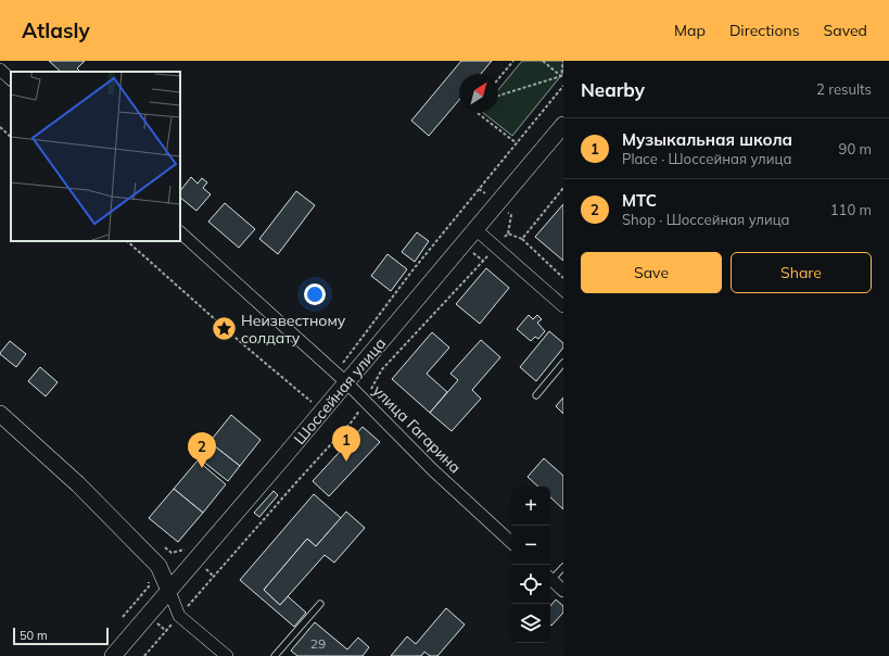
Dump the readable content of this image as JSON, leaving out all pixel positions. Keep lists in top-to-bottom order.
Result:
{
  "streets": {
    "main road": ["Шоссейная улица"],
    "street": ["улица Гагарина"]
  },
  "crossings": [
    ["Шоссейная улица", "улица Гагарина"]
  ],
  "places": {
    "place": ["Неизвестному солдату"]
  },
  "house_numbers": ["29"],
  "scale_bar": "50 m",
  "north": "top right",
  "page": {
    "header": "Atlasly",
    "nav": ["Map", "Directions", "Saved"],
    "heading": ["Nearby", "2 results"],
    "list": [
      {
        "mark": "1",
        "name": "Музыкальная школа",
        "note": "Place · Шоссейная улица",
        "value": "90 m"
      },
      {
        "mark": "2",
        "name": "МТС",
        "note": "Shop · Шоссейная улица",
        "value": "110 m"
      }
    ],
    "buttons": ["Save", "Share"],
    "pins": ["1", "2"],
    "map_buttons": ["+", "−"],
    "scale": "50 m"
  }
}
